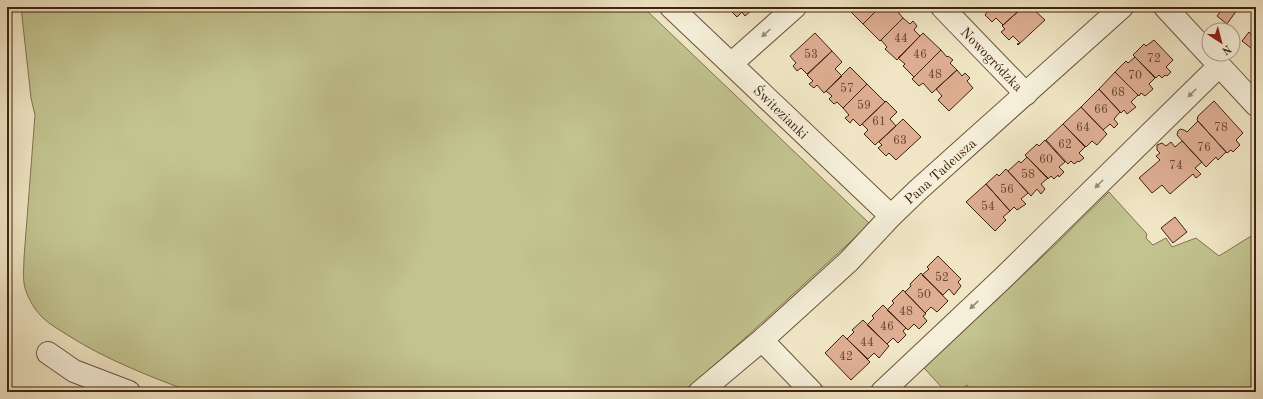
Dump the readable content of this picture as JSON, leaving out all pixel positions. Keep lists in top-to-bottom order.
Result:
{
  "streets": {
    "street": ["Nowogródzka", "Świtezianki", "Pana Tadeusza"]
  },
  "crossings": [
    ["Nowogródzka", "Pana Tadeusza"],
    ["Świtezianki", "Pana Tadeusza"]
  ],
  "house_numbers": [
    "44",
    "53",
    "46",
    "72",
    "48",
    "70",
    "57",
    "68",
    "59",
    "66",
    "61",
    "64",
    "78",
    "63",
    "62",
    "76",
    "60",
    "74",
    "58",
    "56",
    "54",
    "52",
    "50",
    "48",
    "46",
    "44",
    "42"
  ],
  "north": "bottom right"
}
